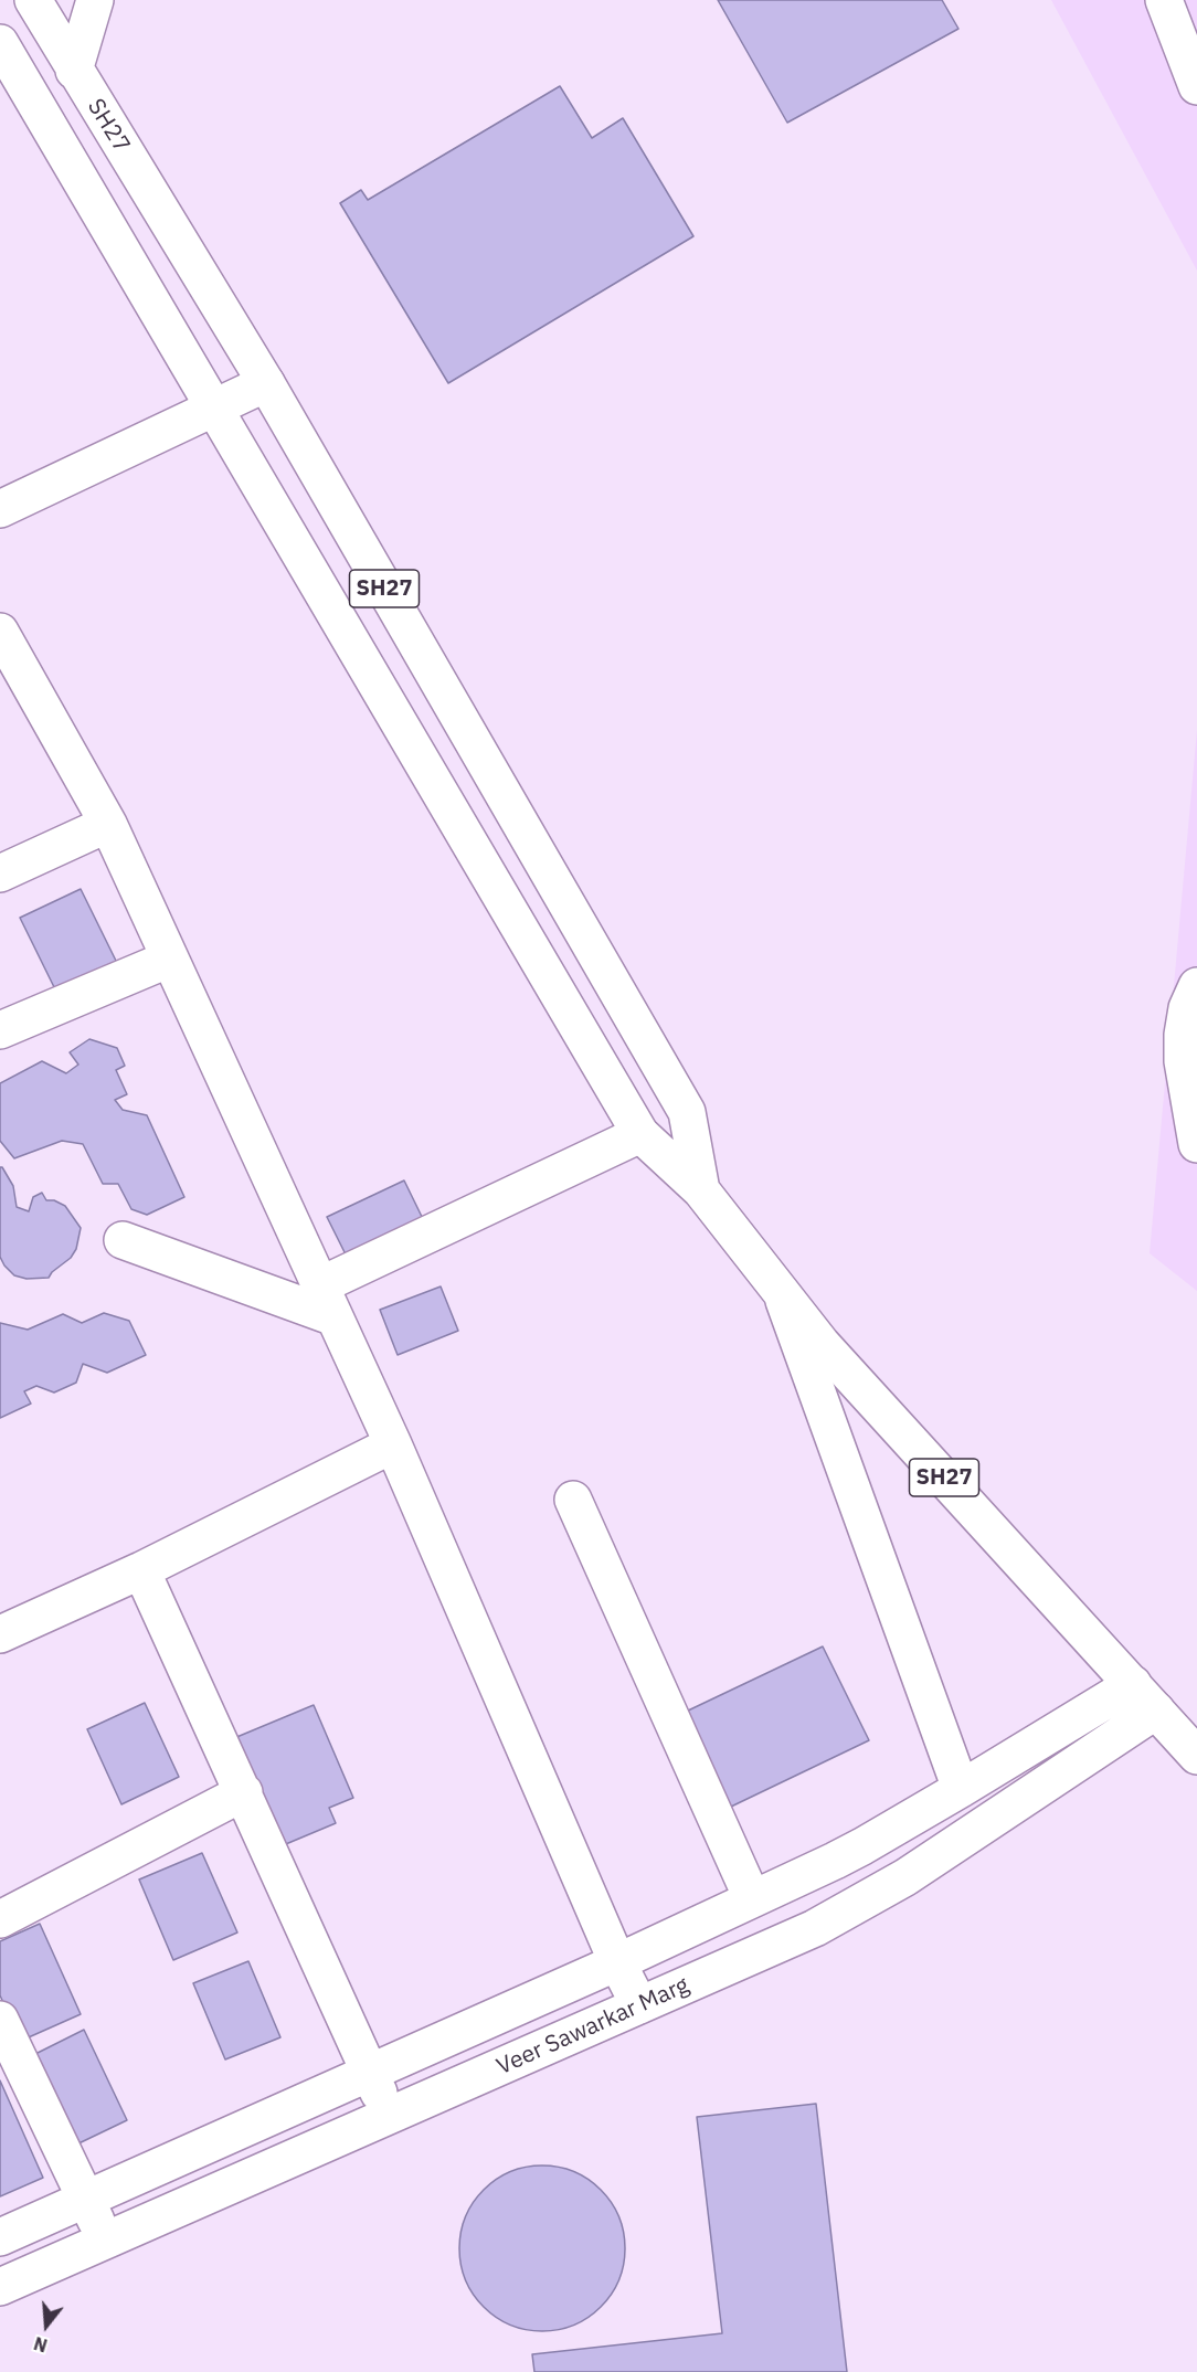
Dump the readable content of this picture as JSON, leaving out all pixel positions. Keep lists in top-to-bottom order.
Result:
{
  "streets": {
    "street": ["SH27", "Veer Sawarkar Marg"]
  },
  "crossings": [
    ["SH27", "Veer Sawarkar Marg"]
  ],
  "north": "bottom"
}
